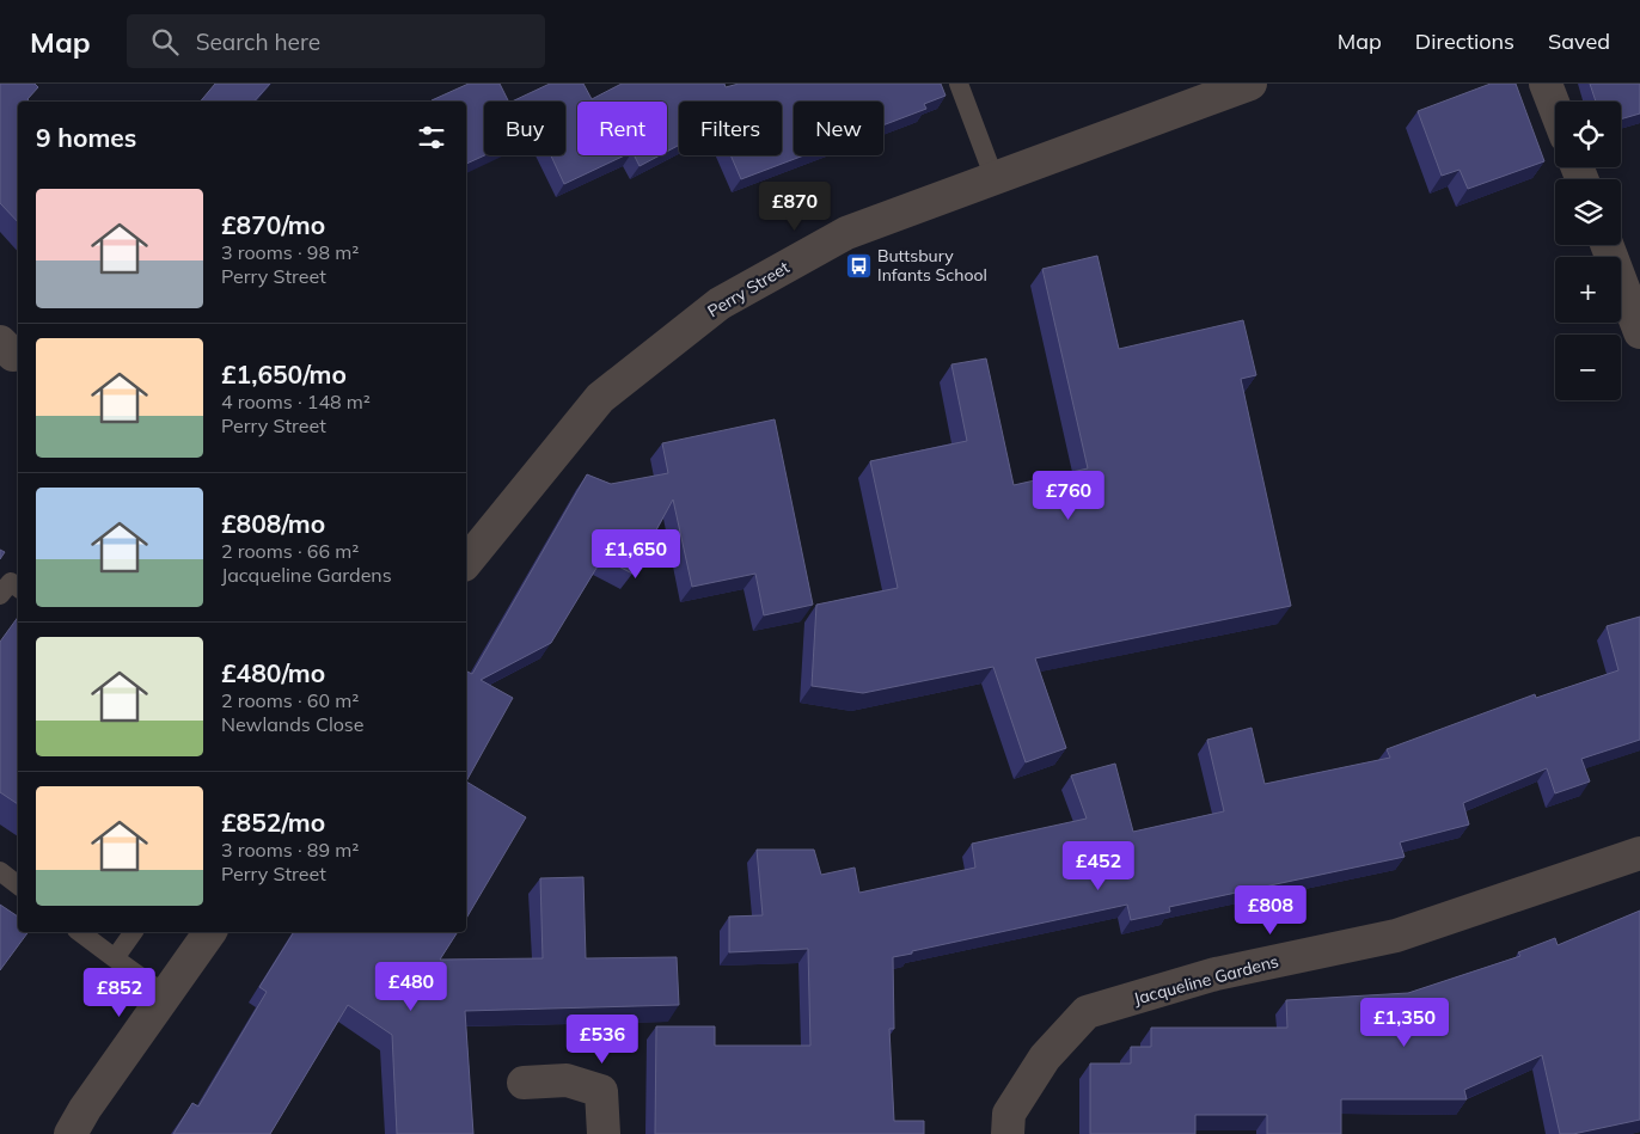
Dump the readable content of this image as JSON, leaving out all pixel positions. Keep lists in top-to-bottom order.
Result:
{
  "streets": {
    "street": ["Perry Street", "Jacqueline Gardens"]
  },
  "places": {
    "bus stop": ["Buttsbury Infants School"]
  },
  "page": {
    "header": "Map",
    "search": "Search here",
    "nav": ["Map", "Directions", "Saved"],
    "map_buttons": ["+", "−"],
    "chip": [
      "Buy",
      "Rent",
      "Filters",
      "New"
    ],
    "heading": "9 homes",
    "list": [
      {
        "name": "£870/mo",
        "note": "3 rooms · 98 m² · Perry Street"
      },
      {
        "name": "£1,650/mo",
        "note": "4 rooms · 148 m² · Perry Street"
      },
      {
        "name": "£808/mo",
        "note": "2 rooms · 66 m² · Jacqueline Gardens"
      },
      {
        "name": "£480/mo",
        "note": "2 rooms · 60 m² · Newlands Close"
      },
      {
        "name": "£852/mo",
        "note": "3 rooms · 89 m² · Perry Street"
      }
    ],
    "price": [
      "£870",
      "£760",
      "£1,650",
      "£452",
      "£808",
      "£480",
      "£852",
      "£1,350",
      "£536"
    ]
  }
}
